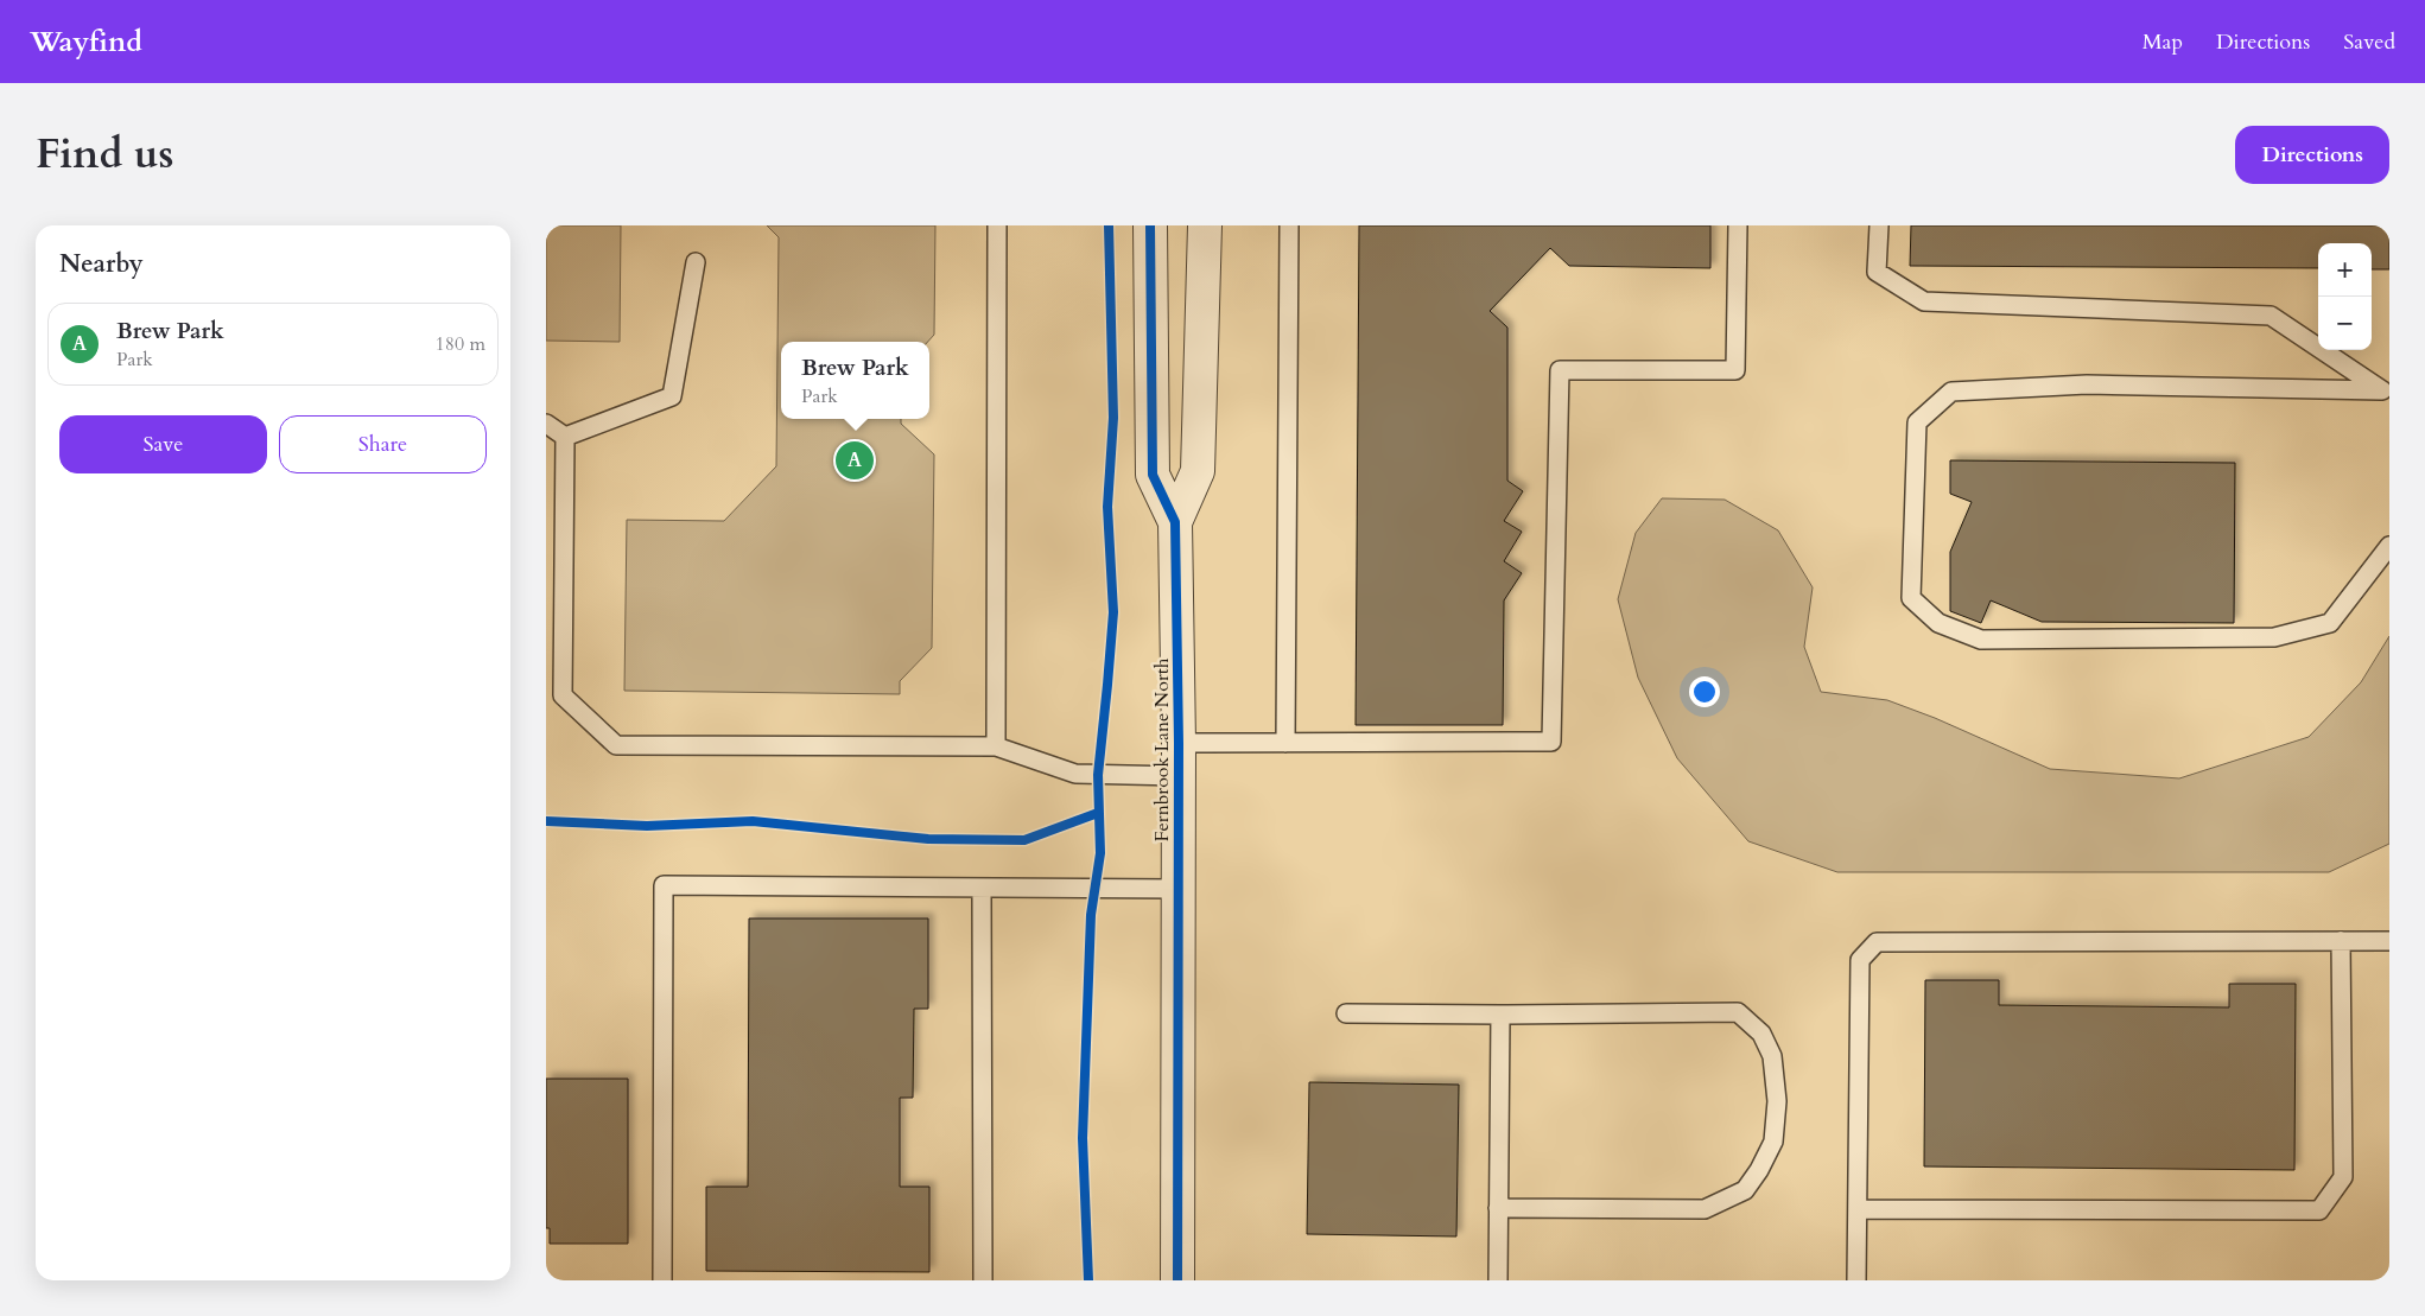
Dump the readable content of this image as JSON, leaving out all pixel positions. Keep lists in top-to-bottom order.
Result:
{
  "streets": {
    "street": ["Fernbrook Lane North"]
  },
  "page": {
    "header": "Wayfind",
    "nav": ["Map", "Directions", "Saved"],
    "title": "Find us",
    "buttons": [
      "Directions",
      ["Save", "Share"]
    ],
    "heading": "Nearby",
    "map_buttons": ["+", "−"],
    "list": [
      {
        "mark": "A",
        "name": "Brew Park",
        "note": "Park",
        "value": "180 m"
      }
    ],
    "popup": ["Brew Park", "Park"],
    "pins": "A"
  }
}
